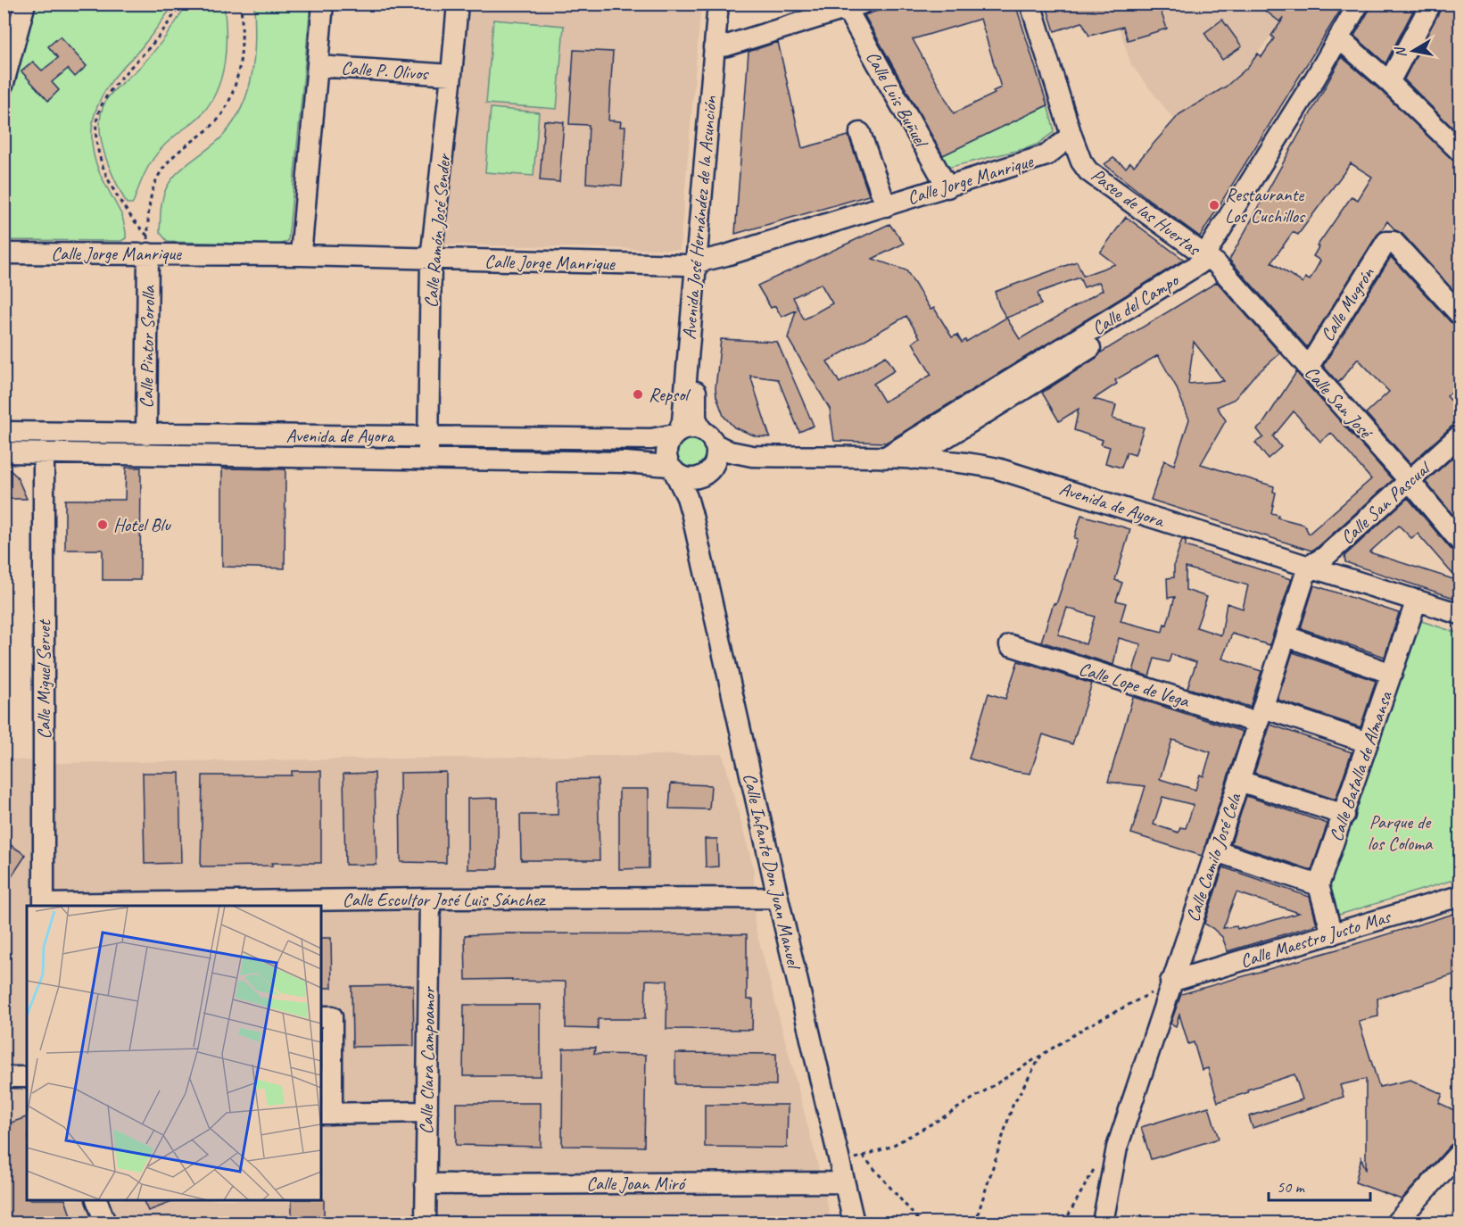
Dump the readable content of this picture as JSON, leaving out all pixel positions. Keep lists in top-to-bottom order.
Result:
{
  "streets": {
    "street": [
      "Calle P. Olivos",
      "Calle Luis Buñuel",
      "Calle Jorge Manrique",
      "Paseo de las Huertas",
      "Avenida José Hernández de la Asunción",
      "Calle Ramón José Sender",
      "Calle del Campo",
      "Calle Mugrón",
      "Calle Pintor Sorolla",
      "Calle San José",
      "Avenida de Ayora",
      "Calle San Pascual",
      "Calle Miguel Servet",
      "Calle Lope de Vega",
      "Calle Batalla de Almansa",
      "Calle Camilo José Cela",
      "Calle Infante Don Juan Manuel",
      "Calle Escultor José Luis Sánchez",
      "Calle Maestro Justo Mas",
      "Calle Clara Campoamor",
      "Calle Joan Miró"
    ]
  },
  "crossings": [
    ["Calle P. Olivos", "Calle Ramón José Sender"],
    ["Calle Luis Buñuel", "Calle Jorge Manrique"],
    ["Calle Jorge Manrique", "Paseo de las Huertas"],
    ["Calle Jorge Manrique", "Avenida José Hernández de la Asunción"],
    ["Calle Jorge Manrique", "Calle Ramón José Sender"],
    ["Calle Jorge Manrique", "Calle Pintor Sorolla"],
    ["Paseo de las Huertas", "Calle del Campo"],
    ["Paseo de las Huertas", "Calle San José"],
    ["Avenida José Hernández de la Asunción", "Avenida de Ayora"],
    ["Avenida José Hernández de la Asunción", "Calle Infante Don Juan Manuel"],
    ["Calle Ramón José Sender", "Avenida de Ayora"],
    ["Calle del Campo", "Calle San José"],
    ["Calle del Campo", "Avenida de Ayora"],
    ["Calle Mugrón", "Calle San José"],
    ["Calle Pintor Sorolla", "Avenida de Ayora"],
    ["Calle San José", "Calle San Pascual"],
    ["Avenida de Ayora", "Calle San Pascual"],
    ["Avenida de Ayora", "Calle Miguel Servet"],
    ["Avenida de Ayora", "Calle Batalla de Almansa"],
    ["Avenida de Ayora", "Calle Camilo José Cela"],
    ["Avenida de Ayora", "Calle Infante Don Juan Manuel"],
    ["Calle San Pascual", "Calle Camilo José Cela"],
    ["Calle Miguel Servet", "Calle Escultor José Luis Sánchez"],
    ["Calle Lope de Vega", "Calle Batalla de Almansa"],
    ["Calle Lope de Vega", "Calle Camilo José Cela"],
    ["Calle Camilo José Cela", "Calle Maestro Justo Mas"],
    ["Calle Infante Don Juan Manuel", "Calle Escultor José Luis Sánchez"],
    ["Calle Infante Don Juan Manuel", "Calle Joan Miró"],
    ["Calle Escultor José Luis Sánchez", "Calle Clara Campoamor"],
    ["Calle Clara Campoamor", "Calle Joan Miró"]
  ],
  "parks": ["Parque de los Coloma"],
  "places": ["Restaurante Los Cuchillos", "Repsol", "Hotel Blu"],
  "scale_bar": "50 m",
  "north": "left"
}
